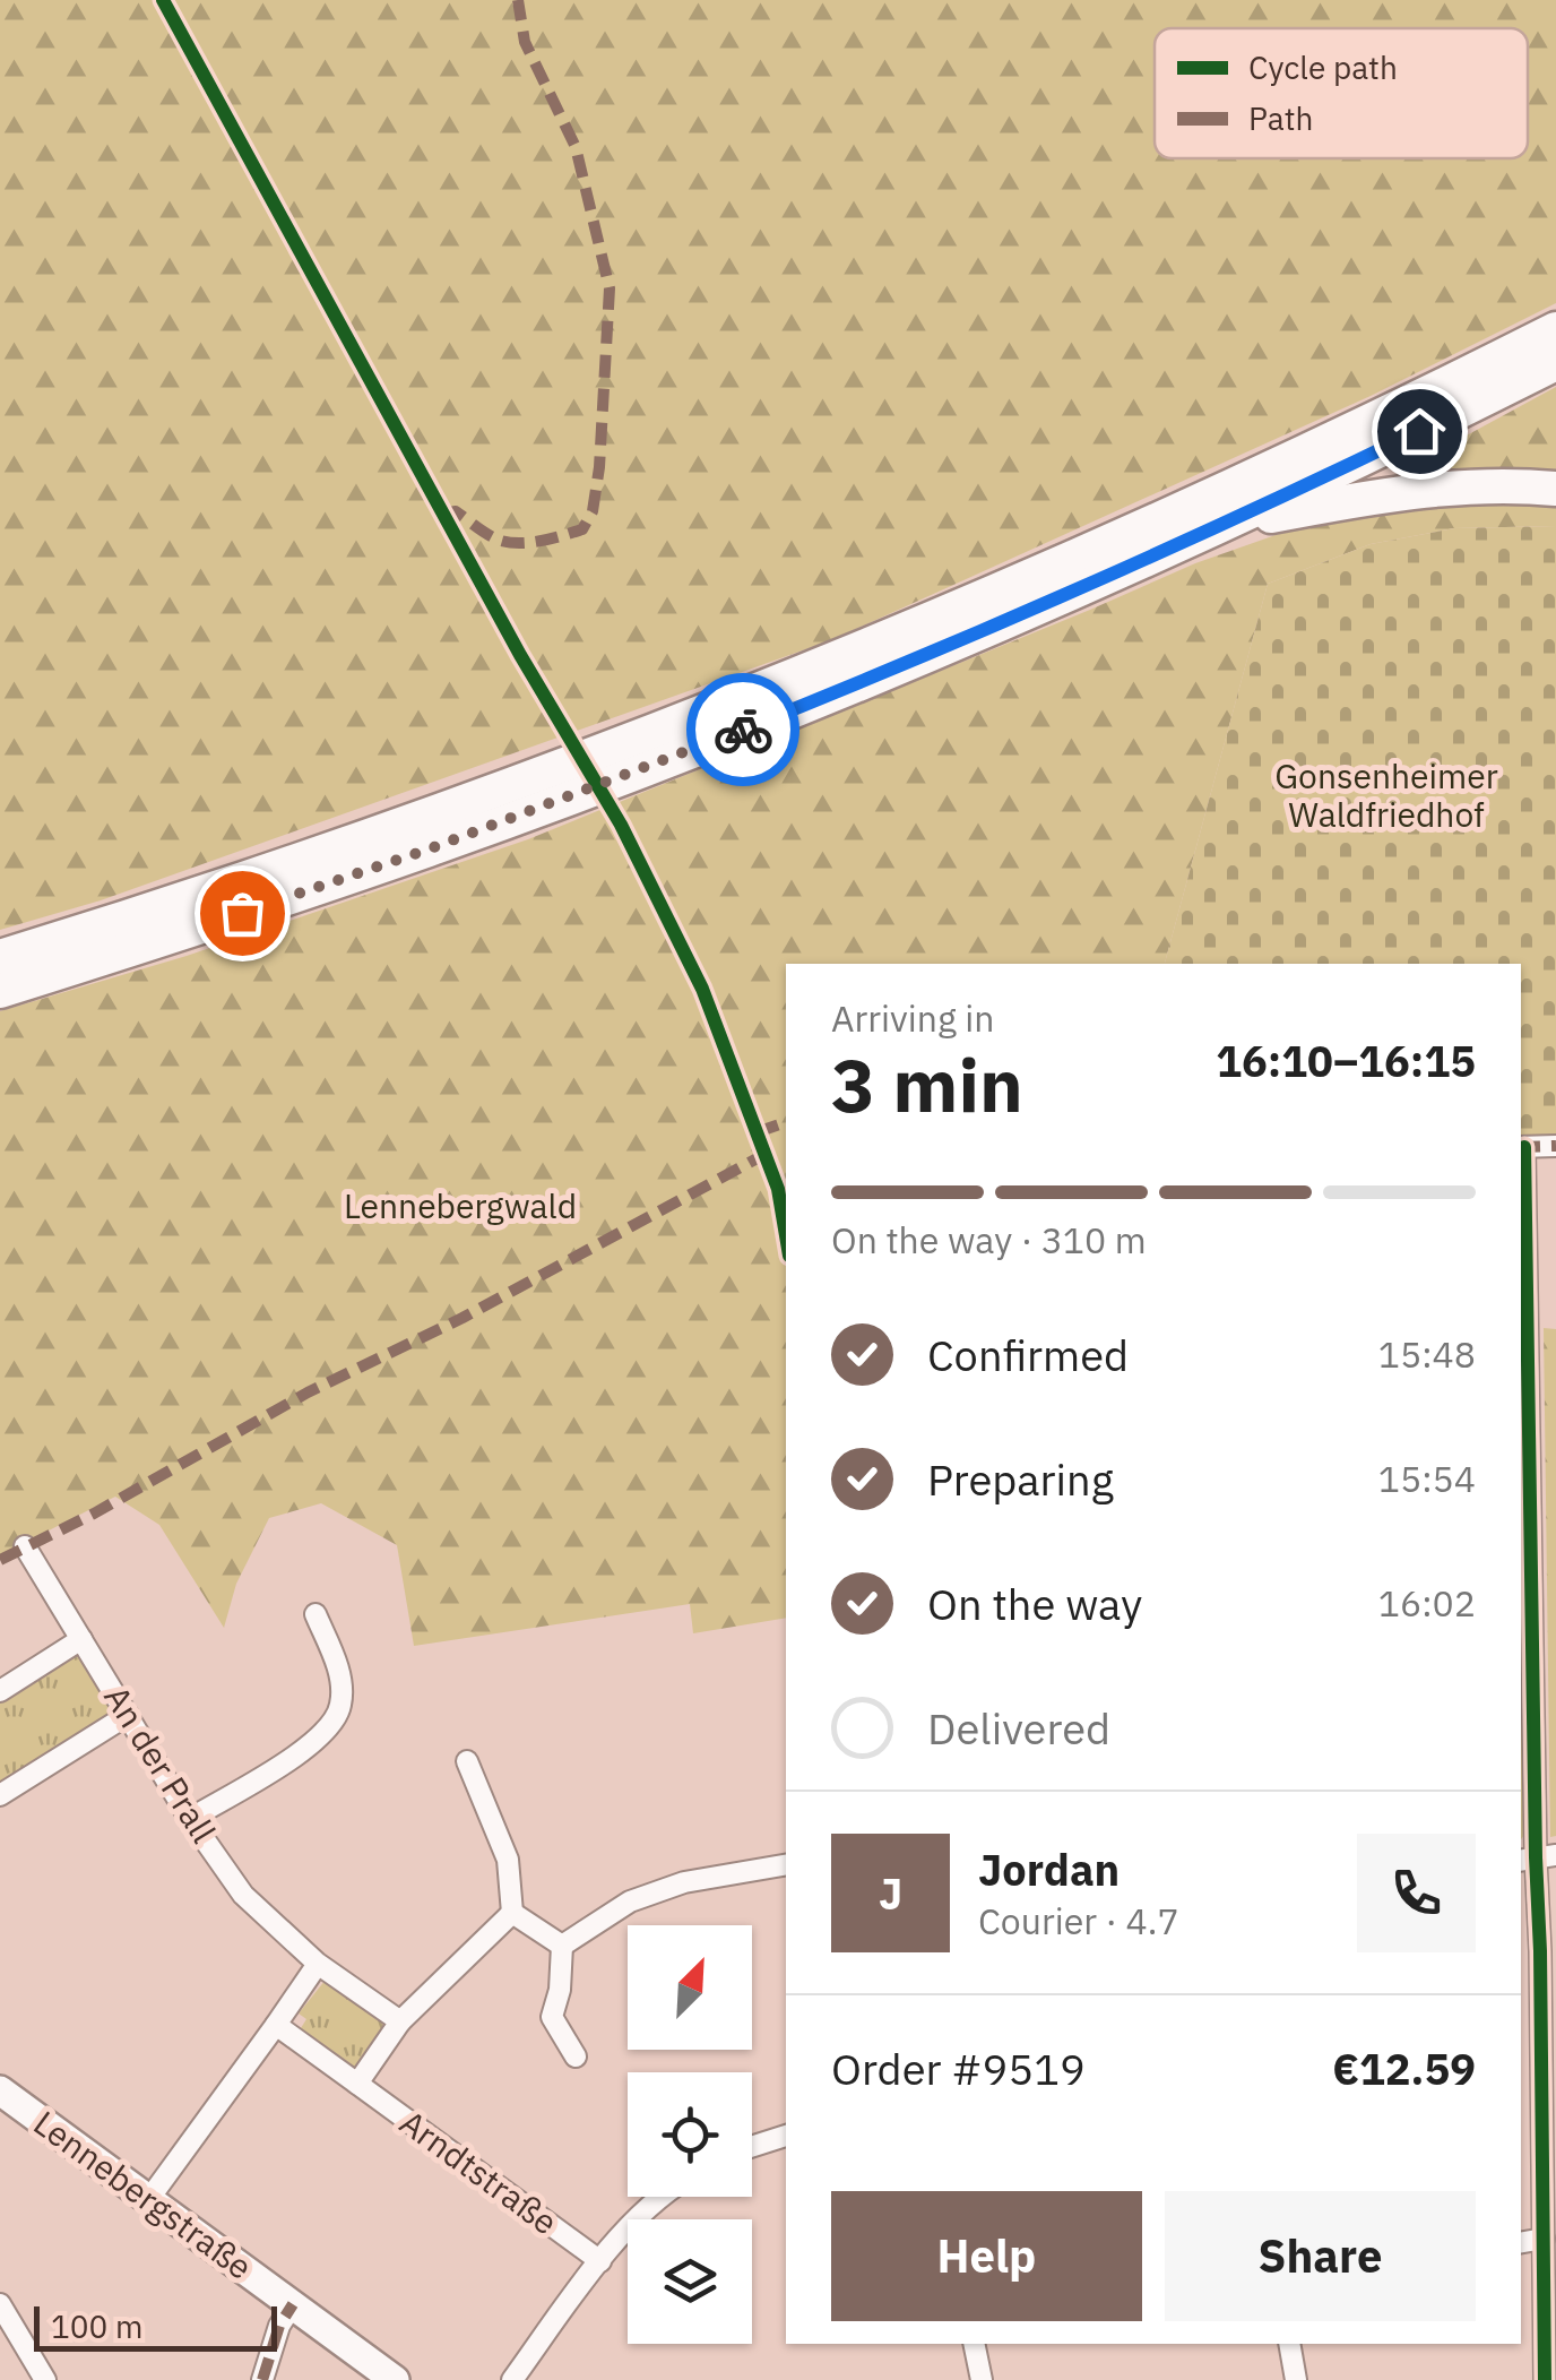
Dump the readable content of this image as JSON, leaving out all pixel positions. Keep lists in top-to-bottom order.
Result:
{
  "streets": {
    "main road": ["Lennebergstraße"],
    "street": ["An der Prall", "Arndtstraße"]
  },
  "parks": ["Gonsenheimer Waldfriedhof", "Lennebergwald"],
  "legend": ["Cycle path", "Path"],
  "scale_bar": "100 m",
  "north": "top right",
  "page": {
    "heading": ["3 min", "Arriving in", "16:10–16:15"],
    "panel": [
      "Jordan",
      "Courier · 4.7",
      "Order #9519",
      "€12.59"
    ],
    "bar": "On the way · 310 m",
    "list": [
      ["Confirmed", "15:48"],
      ["Preparing", "15:54"],
      ["On the way", "16:02"],
      "Delivered"
    ],
    "round": "J",
    "buttons": ["Help", "Share"],
    "scale": "100 m"
  }
}
